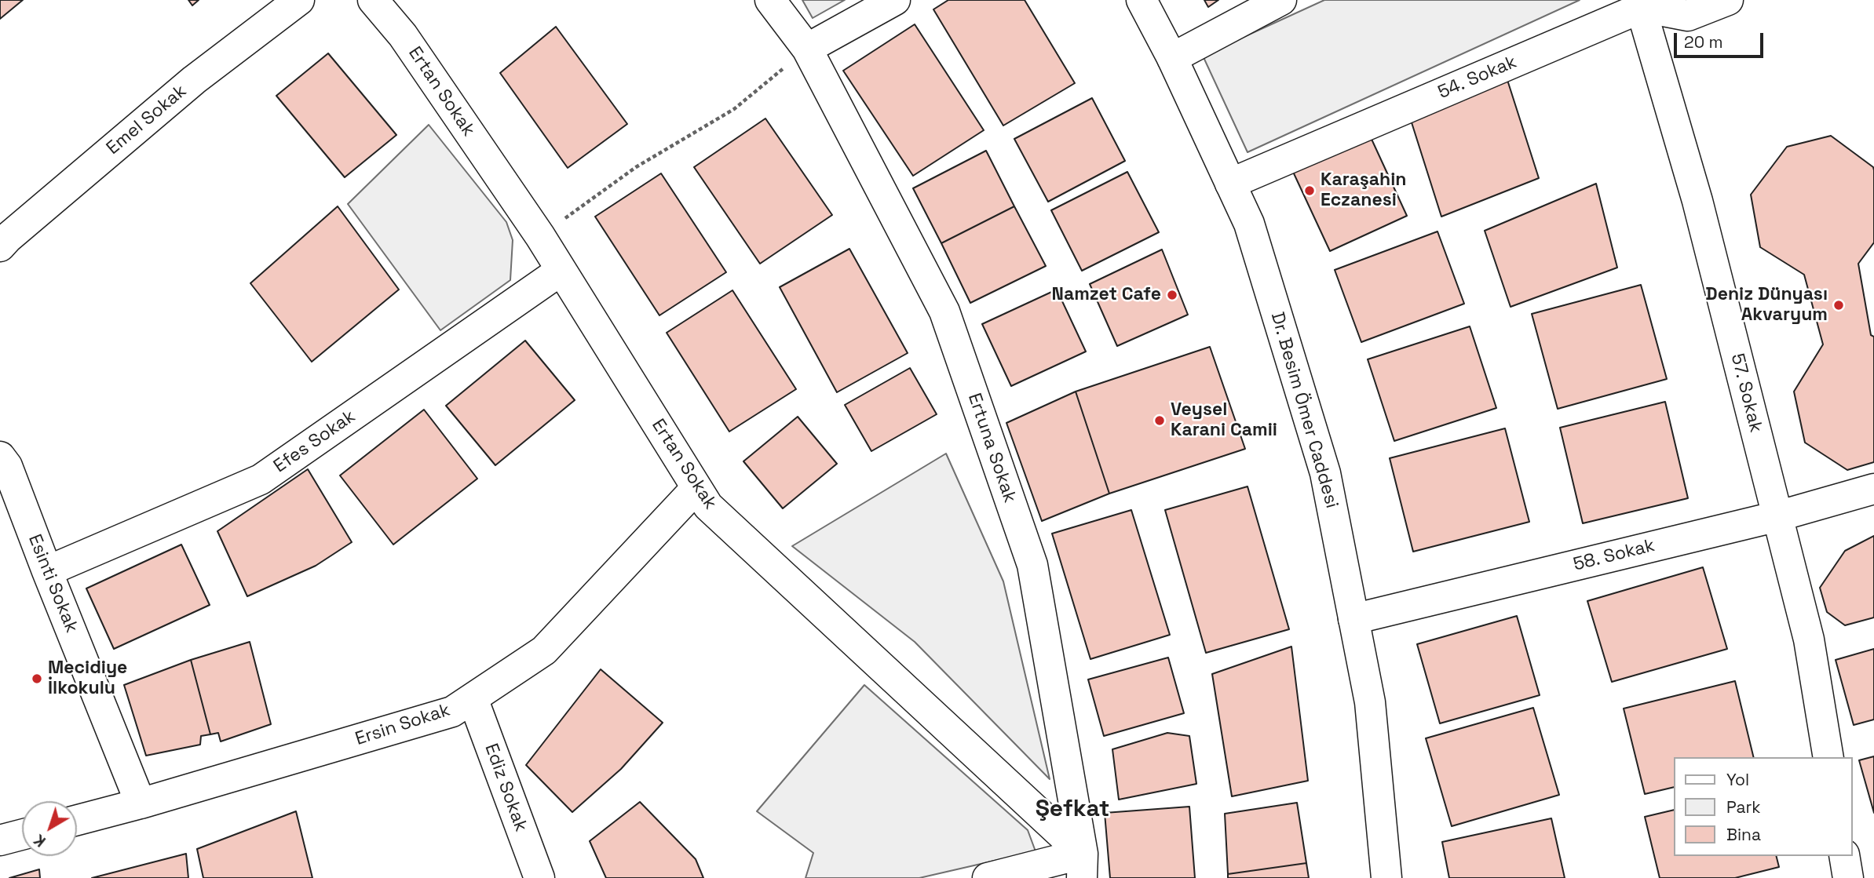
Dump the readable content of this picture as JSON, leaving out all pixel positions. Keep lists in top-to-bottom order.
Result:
{
  "streets": {
    "street": [
      "54. Sokak",
      "Ertan Sokak",
      "Emel Sokak",
      "57. Sokak",
      "Dr. Besim Ömer Caddesi",
      "Efes Sokak",
      "Ertuna Sokak",
      "58. Sokak",
      "Esinti Sokak",
      "Ersin Sokak",
      "Ediz Sokak"
    ]
  },
  "crossings": [
    ["54. Sokak", "57. Sokak"],
    ["54. Sokak", "Dr. Besim Ömer Caddesi"],
    ["Ertan Sokak", "Efes Sokak"],
    ["Ertan Sokak", "Ertuna Sokak"],
    ["Ertan Sokak", "Ersin Sokak"],
    ["57. Sokak", "58. Sokak"],
    ["Dr. Besim Ömer Caddesi", "58. Sokak"],
    ["Efes Sokak", "Esinti Sokak"],
    ["Esinti Sokak", "Ersin Sokak"],
    ["Ersin Sokak", "Ediz Sokak"]
  ],
  "districts": ["Şefkat"],
  "places": [
    "Karaşahin Eczanesi",
    "Namzet Cafe",
    "Deniz Dünyası Akvaryum",
    "Veysel Karani Camii",
    "Mecidiye İlkokulu"
  ],
  "legend": ["Yol", "Park", "Bina"],
  "scale_bar": "20 m",
  "north": "bottom left"
}
